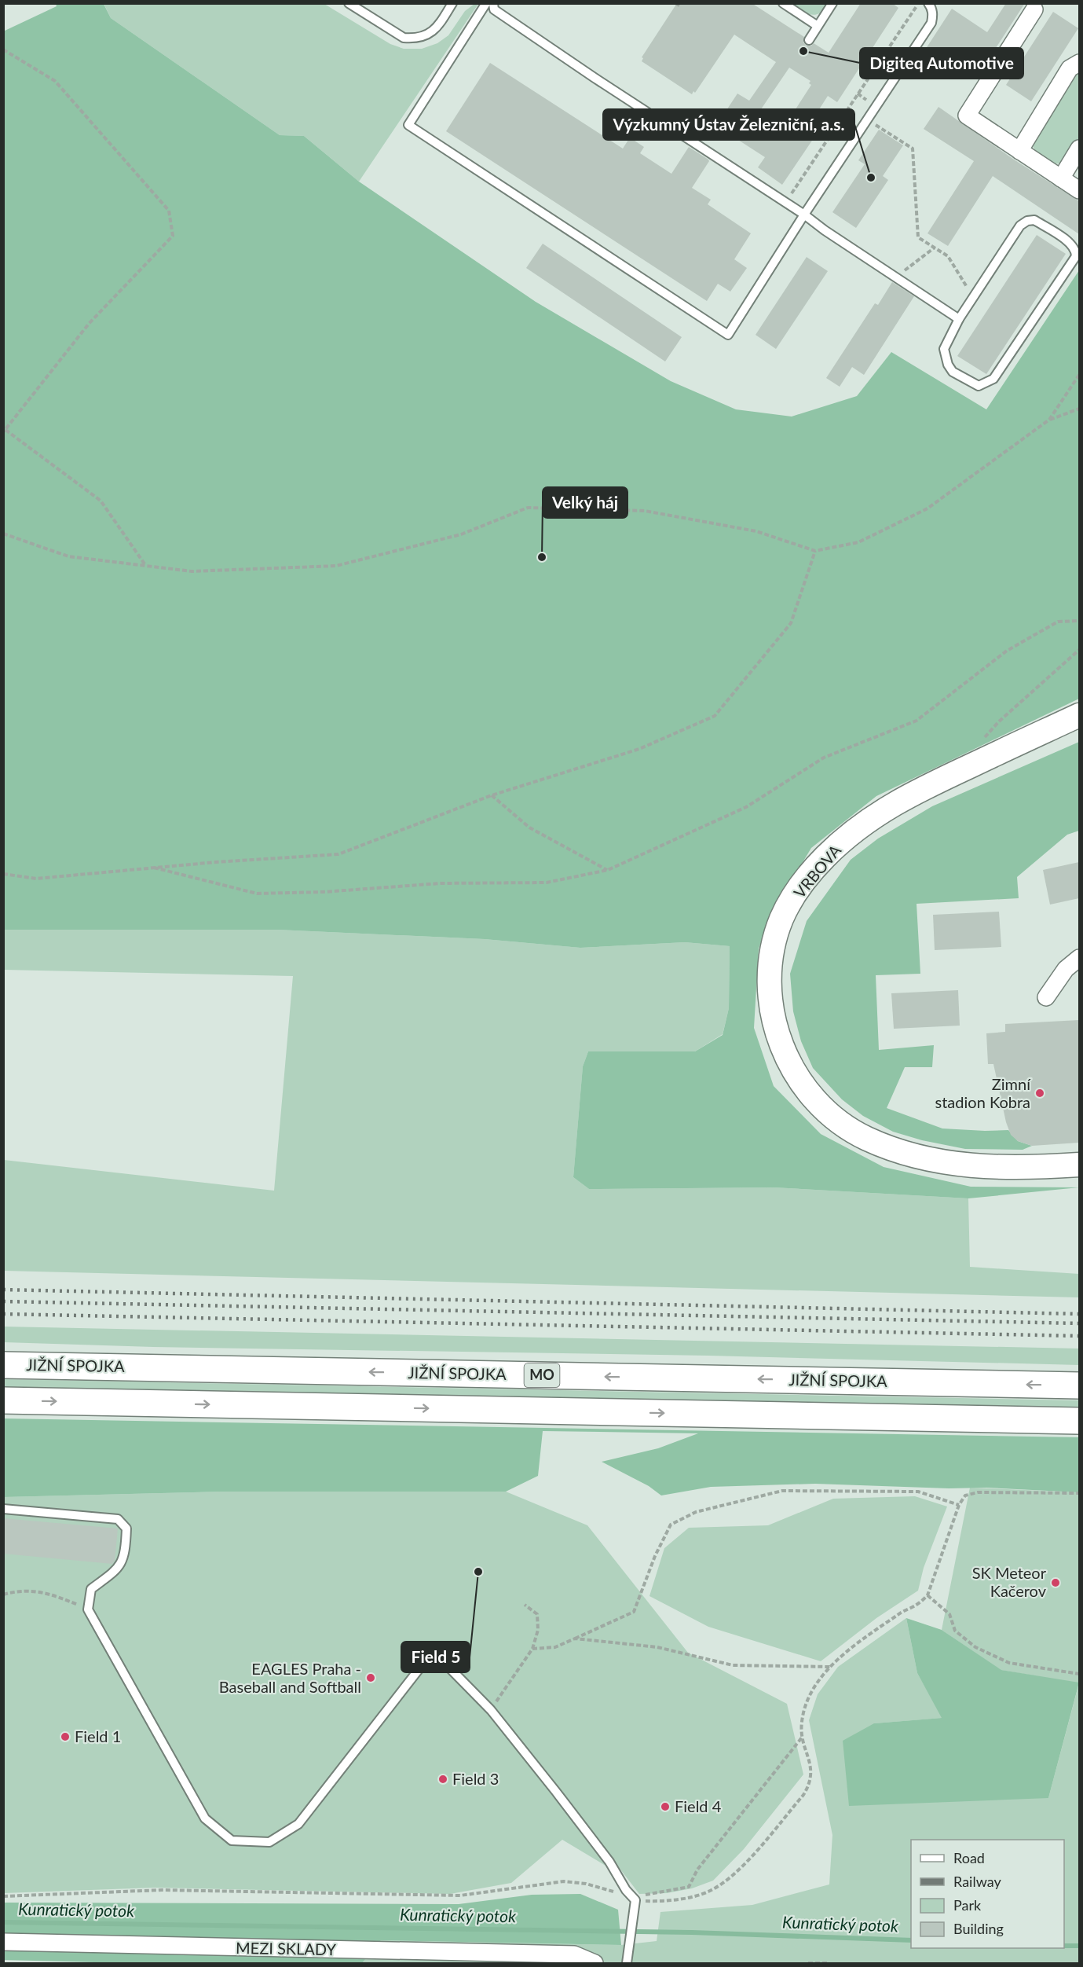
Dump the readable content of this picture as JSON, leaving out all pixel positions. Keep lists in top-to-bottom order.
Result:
{
  "streets": {
    "highway": ["JIŽNÍ SPOJKA", "MO"],
    "main road": ["VRBOVA"],
    "street": ["MEZI SKLADY"]
  },
  "water": ["Kunratický potok"],
  "places": [
    "Digiteq Automotive",
    "Výzkumný Ústav Železniční, a.s.",
    "Velký háj",
    "Zimní stadion Kobra",
    "Field 5",
    "SK Meteor Kačerov",
    "EAGLES Praha - Baseball and Softball",
    "Field 1",
    "Field 3",
    "Field 4"
  ],
  "legend": [
    "Road",
    "Railway",
    "Park",
    "Building"
  ]
}
